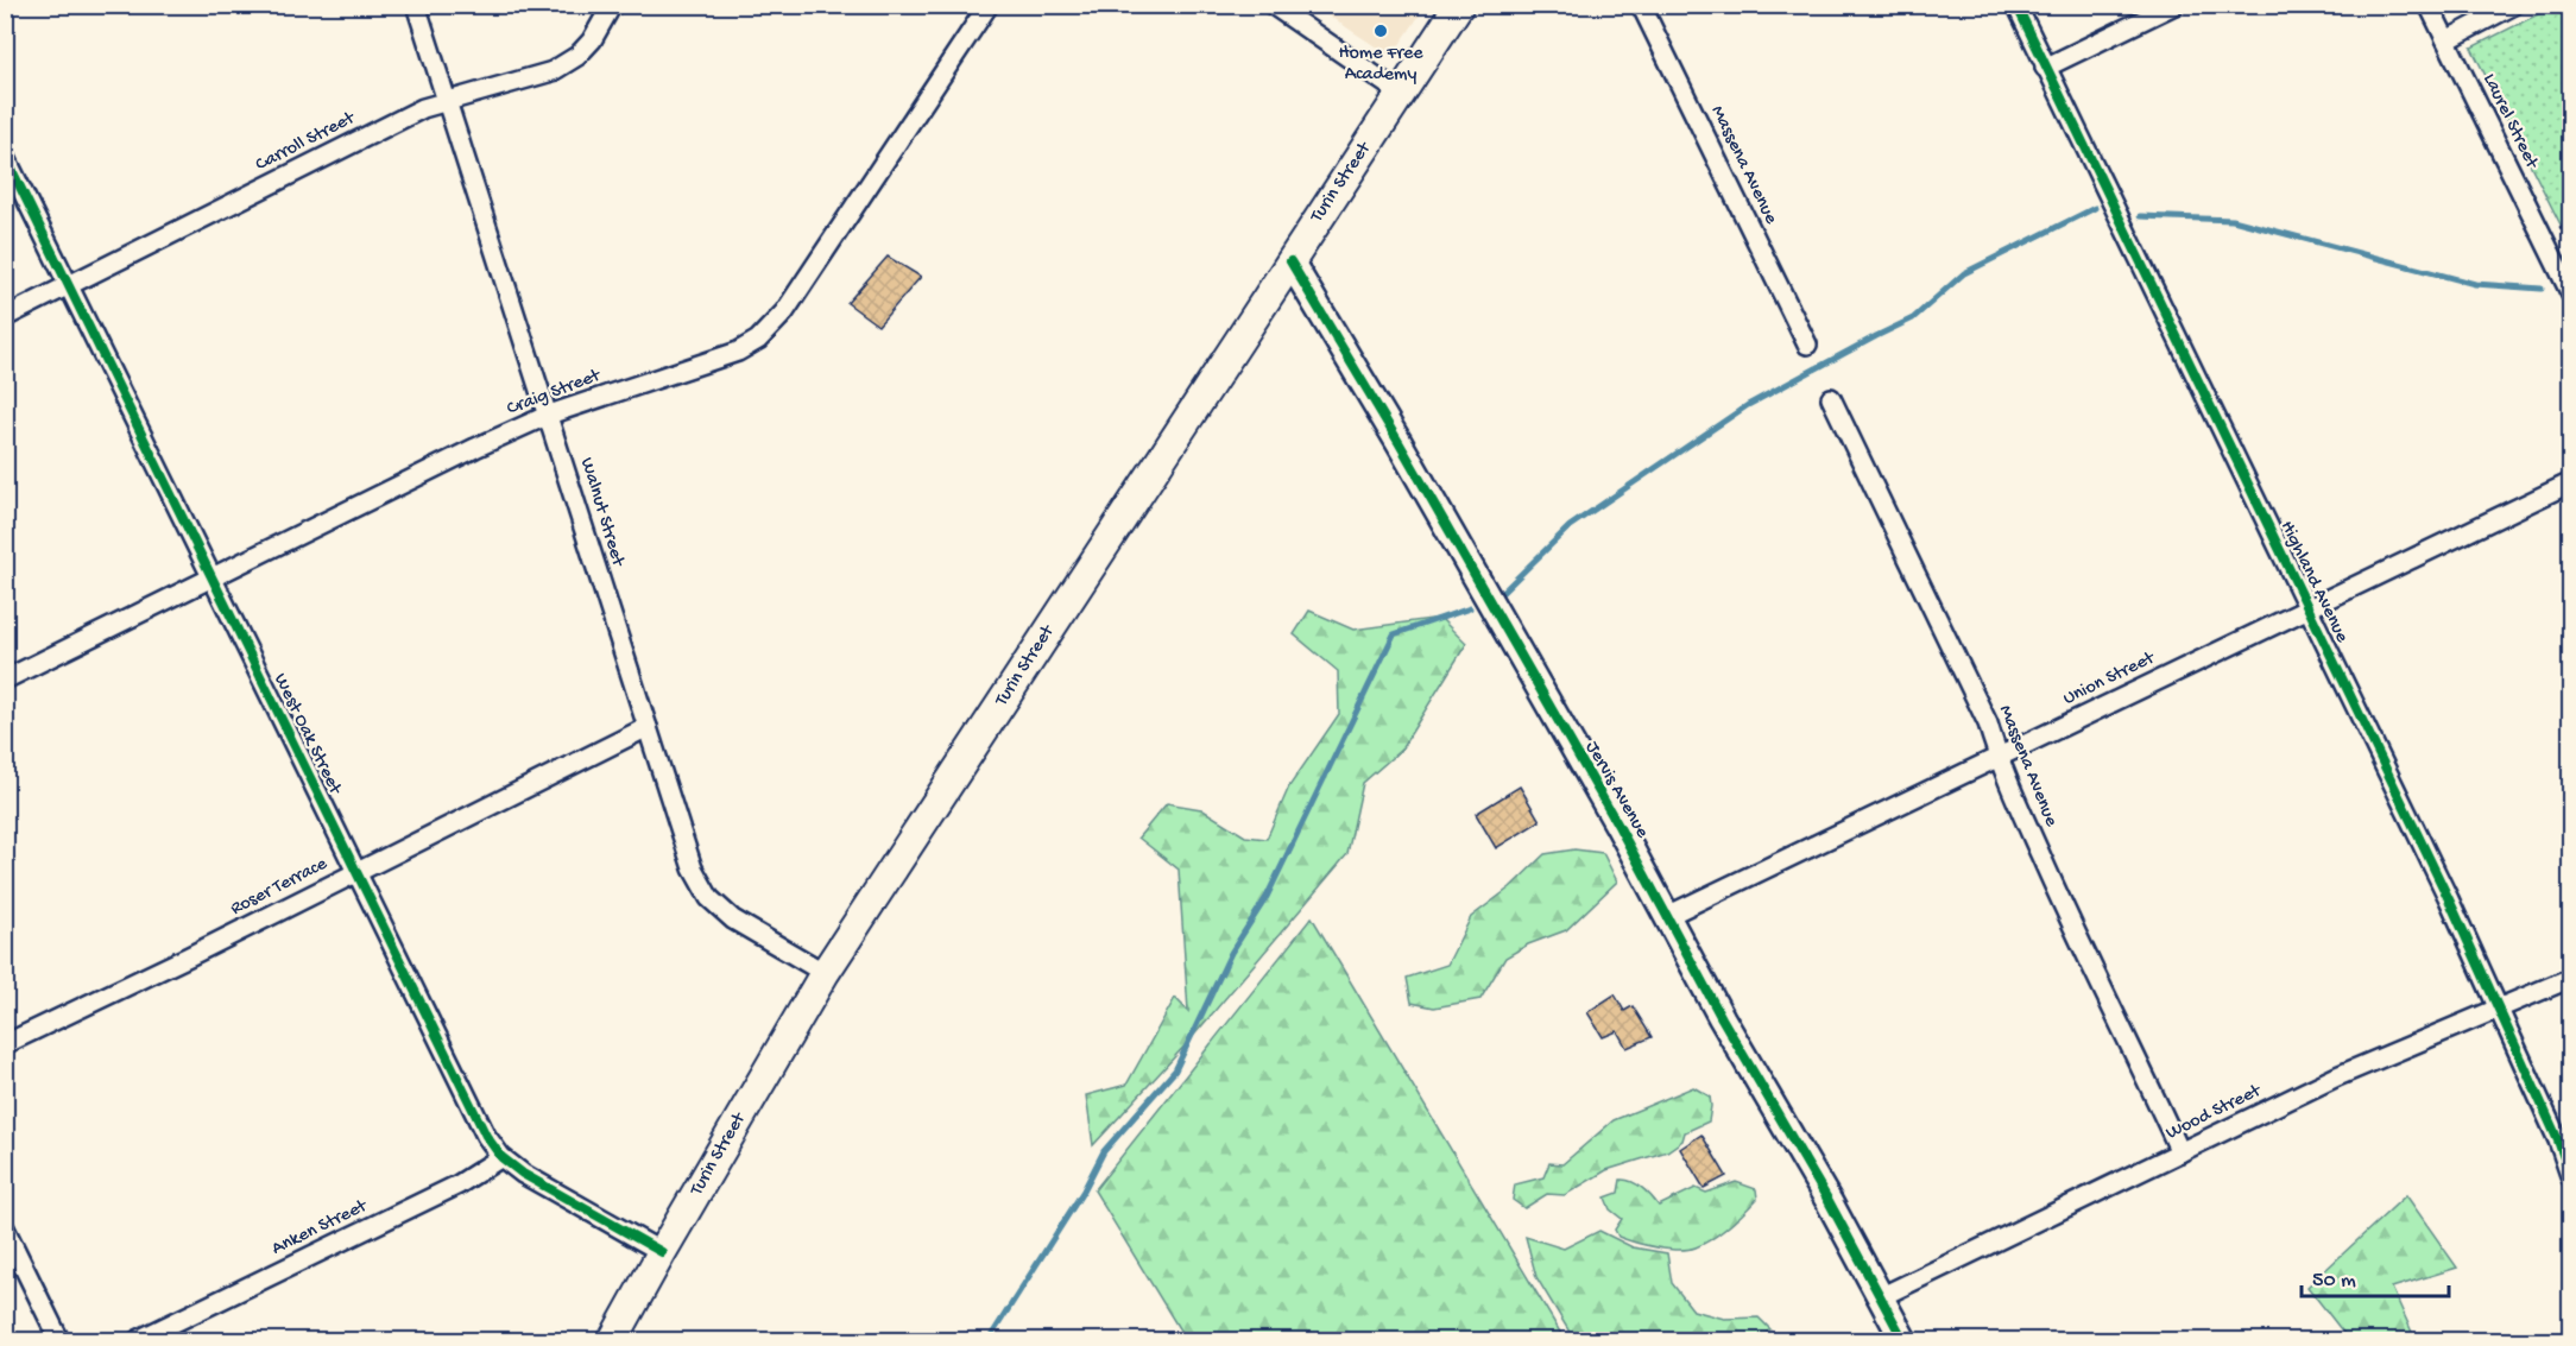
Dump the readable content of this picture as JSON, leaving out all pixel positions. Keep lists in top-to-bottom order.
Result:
{
  "streets": {
    "main road": ["Turin Street"],
    "street": [
      "Laurel Street",
      "Carroll Street",
      "Massena Avenue",
      "Craig Street",
      "Walnut Street",
      "Highland Avenue",
      "Union Street",
      "West Oak Street",
      "Jervis Avenue",
      "Roser Terrace",
      "Wood Street",
      "Anken Street"
    ]
  },
  "crossings": [
    ["Carroll Street", "Walnut Street"],
    ["Carroll Street", "West Oak Street"],
    ["Massena Avenue", "Union Street"],
    ["Massena Avenue", "Wood Street"],
    ["Turin Street", "Walnut Street"],
    ["Turin Street", "West Oak Street"],
    ["Turin Street", "Jervis Avenue"],
    ["Craig Street", "Walnut Street"],
    ["Craig Street", "West Oak Street"],
    ["Walnut Street", "Roser Terrace"],
    ["Highland Avenue", "Union Street"],
    ["Highland Avenue", "Wood Street"],
    ["Union Street", "Jervis Avenue"],
    ["West Oak Street", "Roser Terrace"],
    ["West Oak Street", "Anken Street"],
    ["Jervis Avenue", "Wood Street"]
  ],
  "places": ["Home Free Academy"],
  "scale_bar": "50 m"
}
